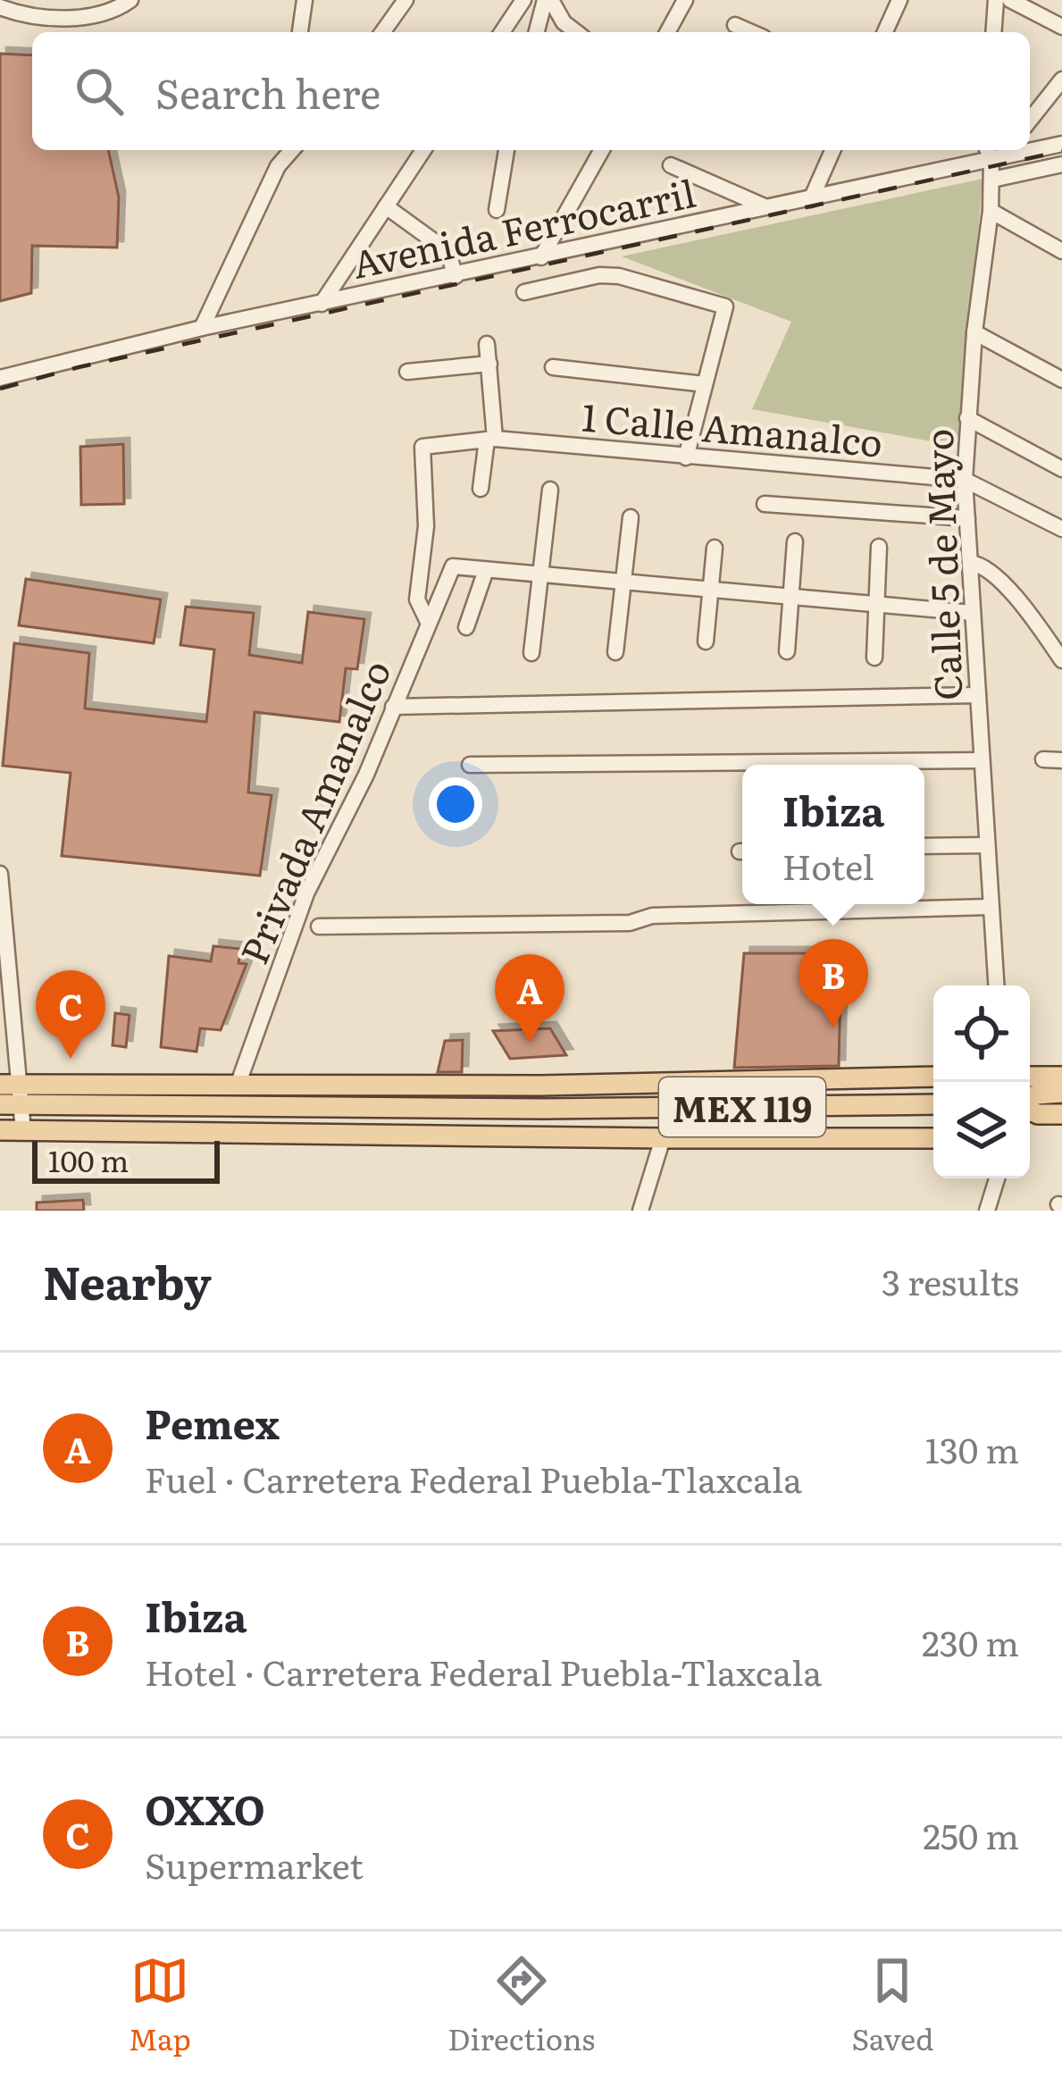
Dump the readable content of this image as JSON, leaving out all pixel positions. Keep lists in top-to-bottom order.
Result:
{
  "streets": {
    "main road": ["MEX 119"],
    "street": [
      "Avenida Ferrocarril",
      "1 Calle Amanalco",
      "Calle 5 de Mayo",
      "Privada Amanalco"
    ]
  },
  "crossings": [
    ["Avenida Ferrocarril", "Calle 5 de Mayo"],
    ["1 Calle Amanalco", "Calle 5 de Mayo"],
    ["1 Calle Amanalco", "Privada Amanalco"]
  ],
  "scale_bar": "100 m",
  "page": {
    "search": "Search here",
    "popup": ["Ibiza", "Hotel"],
    "pins": ["B", "A", "C"],
    "scale": "100 m",
    "heading": ["Nearby", "3 results"],
    "list": [
      {
        "mark": "A",
        "name": "Pemex",
        "note": "Fuel · Carretera Federal Puebla-Tlaxcala",
        "value": "130 m"
      },
      {
        "mark": "B",
        "name": "Ibiza",
        "note": "Hotel · Carretera Federal Puebla-Tlaxcala",
        "value": "230 m"
      },
      {
        "mark": "C",
        "name": "OXXO",
        "note": "Supermarket",
        "value": "250 m"
      }
    ],
    "nav": ["Map", "Directions", "Saved"]
  }
}
